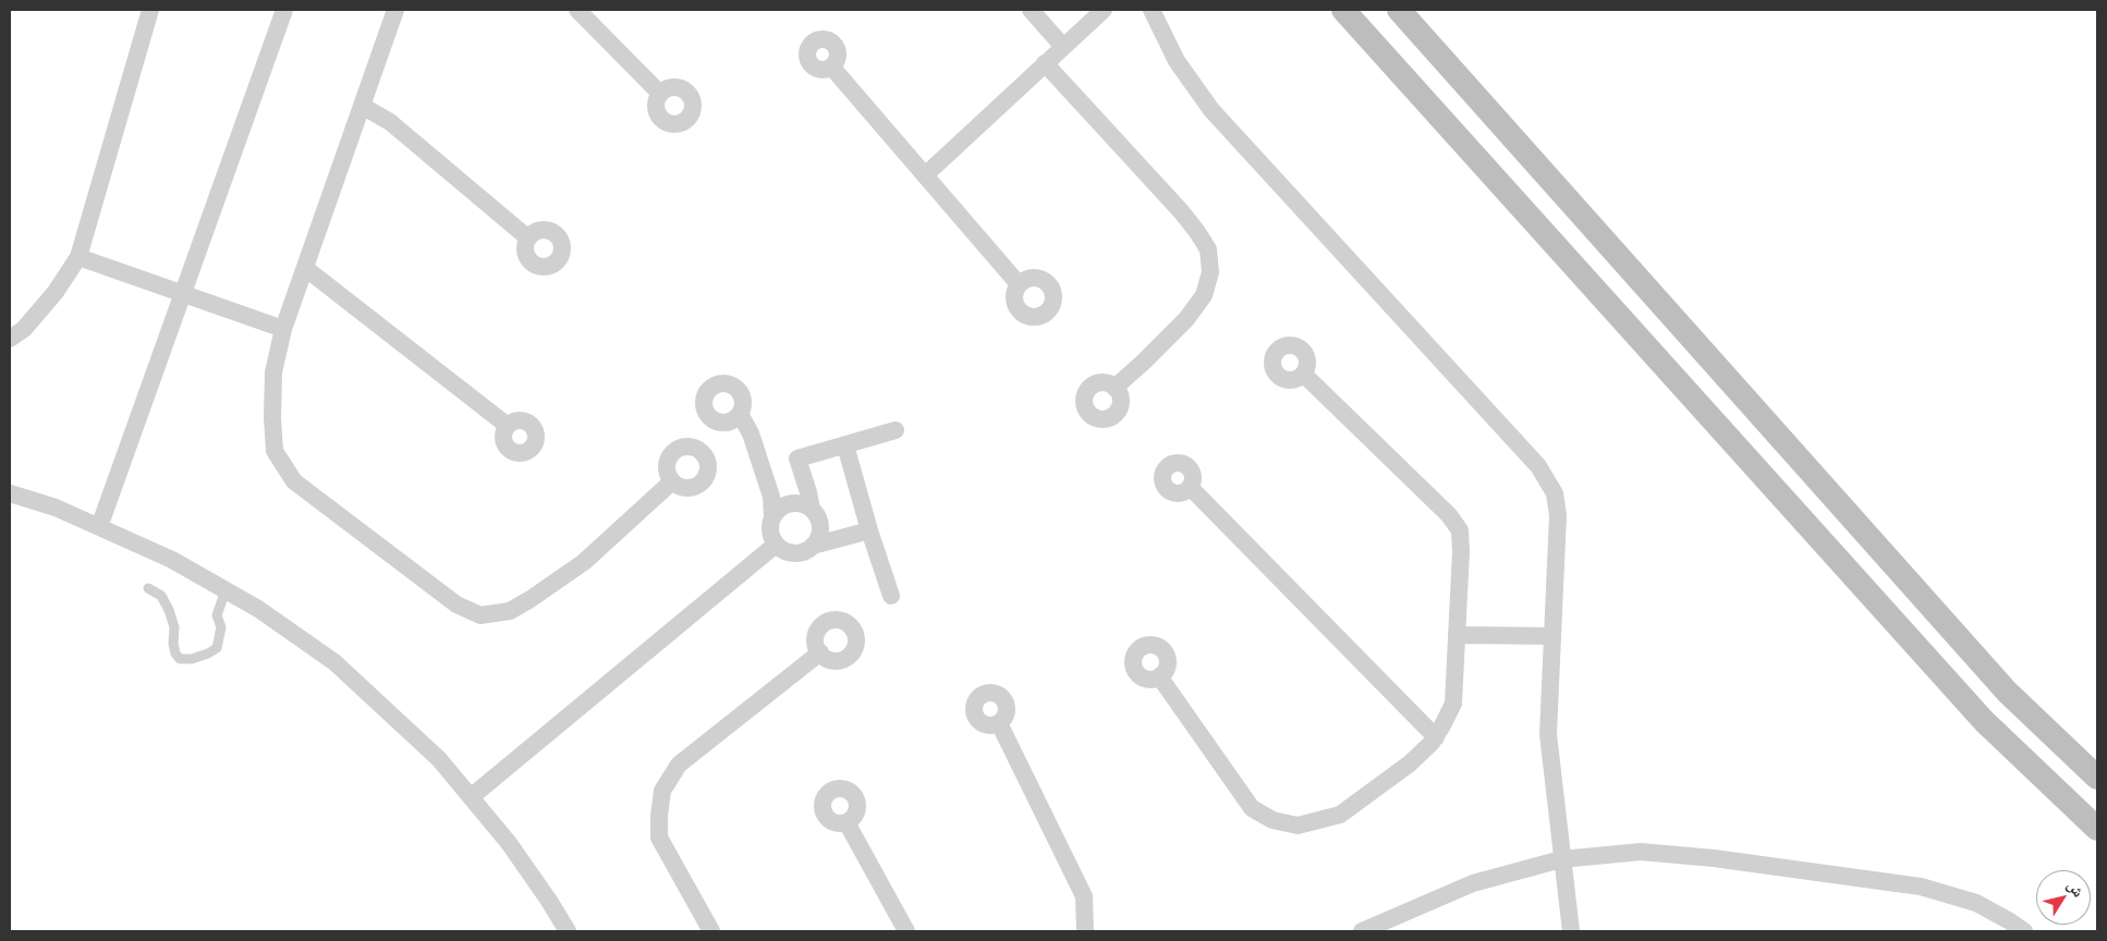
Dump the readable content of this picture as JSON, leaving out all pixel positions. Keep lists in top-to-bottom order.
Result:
{
  "north": "top right"
}
